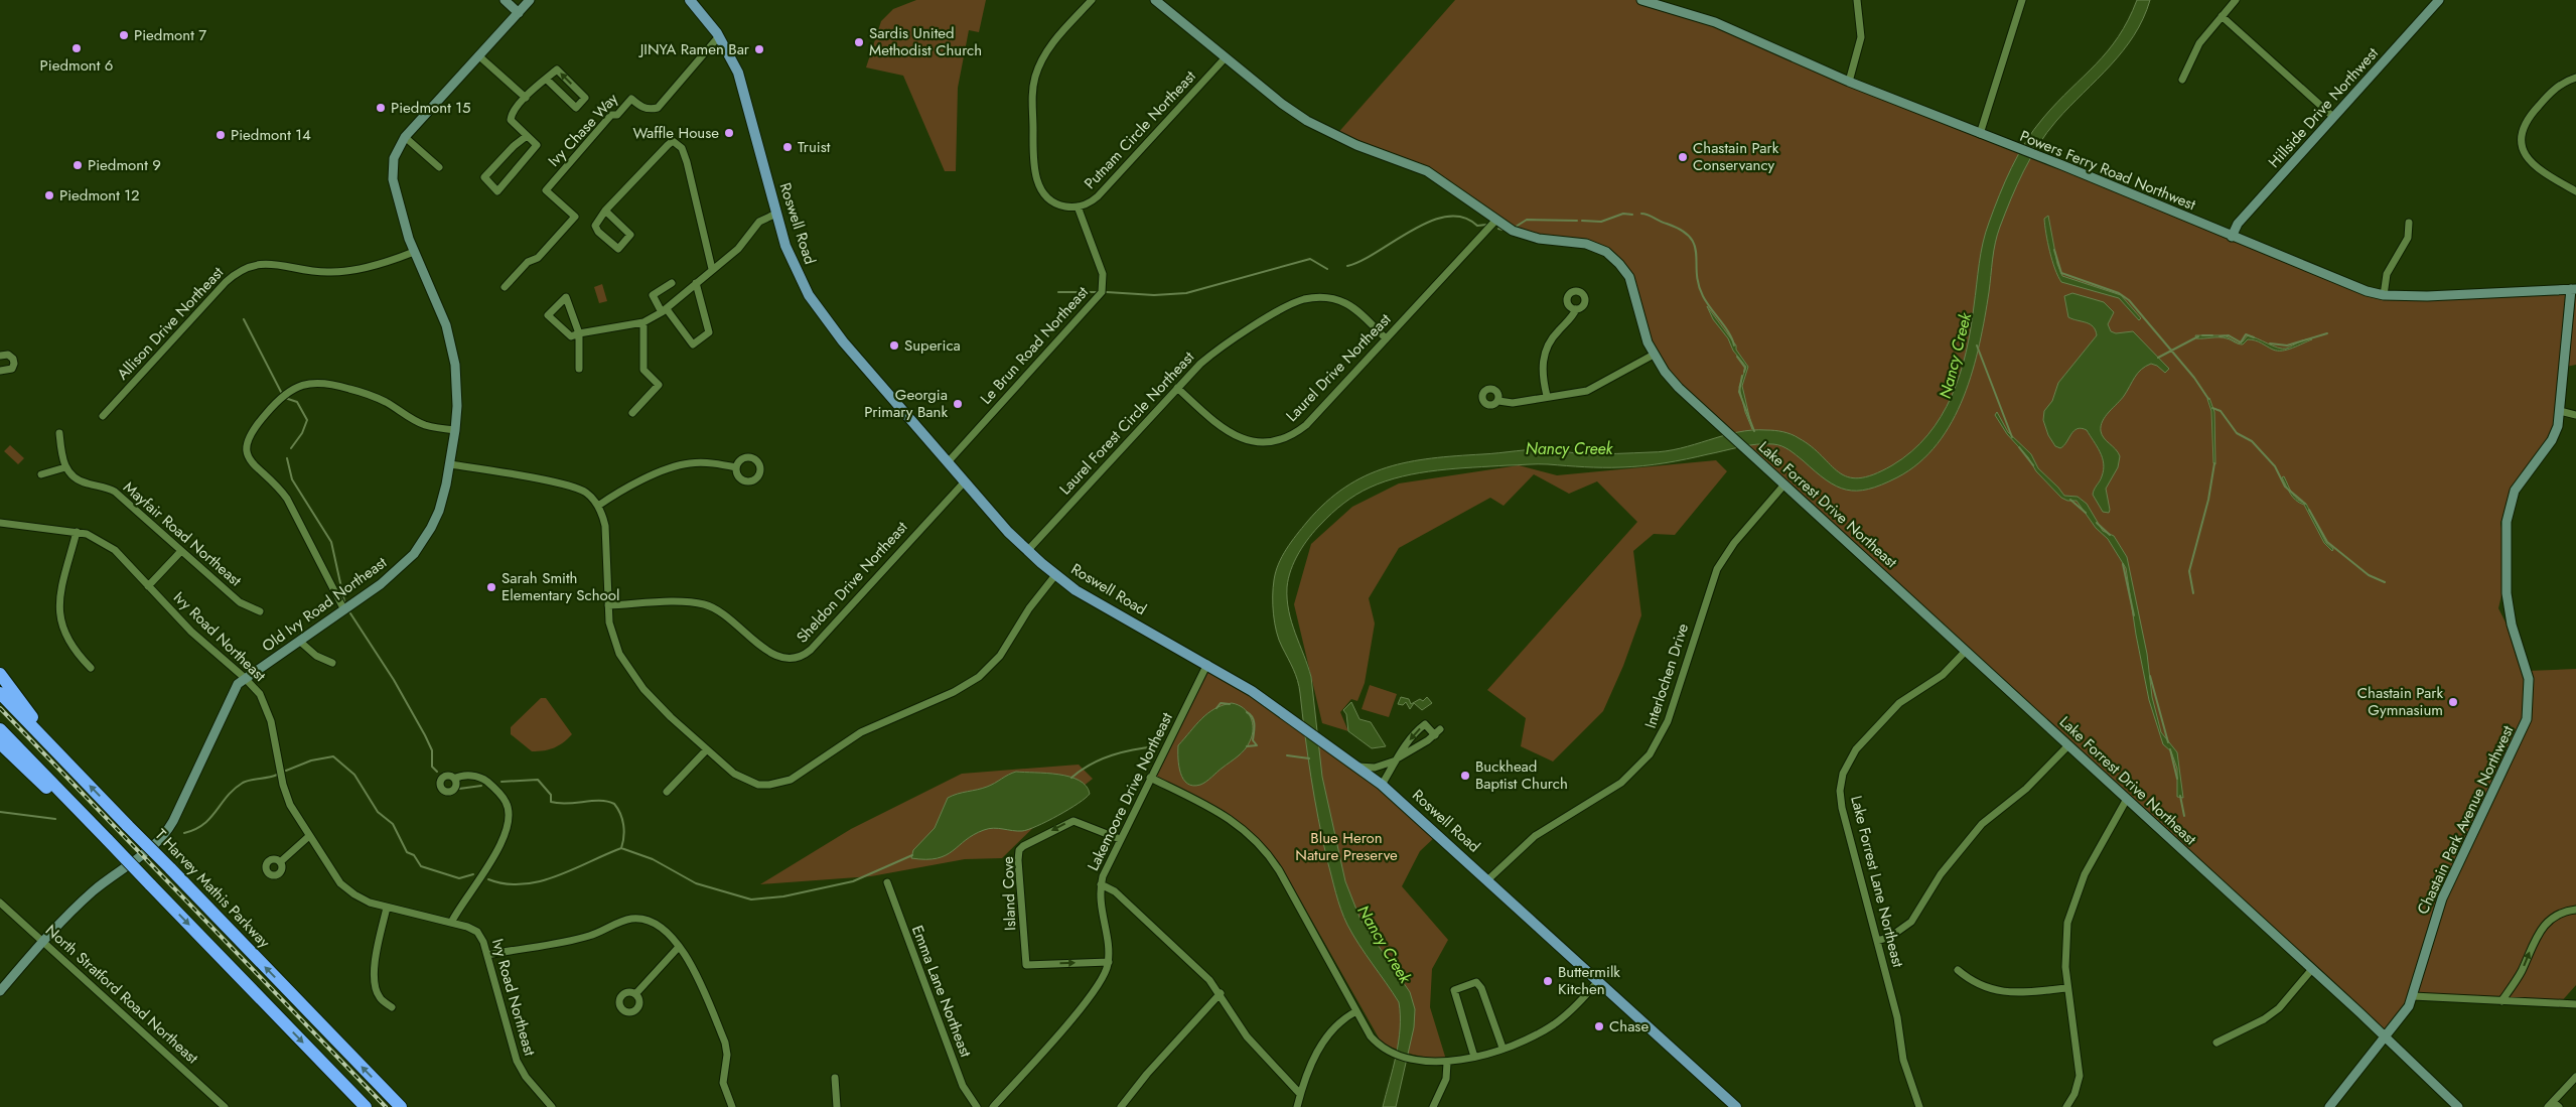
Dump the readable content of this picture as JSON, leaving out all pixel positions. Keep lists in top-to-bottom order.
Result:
{
  "streets": {
    "highway": ["T Harvey Mathis Parkway"],
    "main road": ["Roswell Road"],
    "street": [
      "Hillside Drive Northwest",
      "Ivy Chase Way",
      "Putnam Circle Northeast",
      "Powers Ferry Road Northwest",
      "Allison Drive Northeast",
      "Le Brun Road Northeast",
      "Laurel Drive Northeast",
      "Laurel Forest Circle Northeast",
      "Lake Forrest Drive Northeast",
      "Mayfair Road Northeast",
      "Sheldon Drive Northeast",
      "Old Ivy Road Northeast",
      "Ivy Road Northeast",
      "Interlochen Drive",
      "Lakemoore Drive Northeast",
      "Chastain Park Avenue Northwest",
      "Lake Forrest Lane Northeast",
      "Island Cove",
      "Emma Lane Northeast",
      "North Stratford Road Northeast"
    ]
  },
  "crossings": [
    ["Hillside Drive Northwest", "Powers Ferry Road Northwest"],
    ["Ivy Chase Way", "Roswell Road"],
    ["Putnam Circle Northeast", "Le Brun Road Northeast"],
    ["Putnam Circle Northeast", "Lake Forrest Drive Northeast"],
    ["Powers Ferry Road Northwest", "Chastain Park Avenue Northwest"],
    ["Roswell Road", "Le Brun Road Northeast"],
    ["Roswell Road", "Laurel Forest Circle Northeast"],
    ["Roswell Road", "Sheldon Drive Northeast"],
    ["Roswell Road", "Interlochen Drive"],
    ["Roswell Road", "Lakemoore Drive Northeast"],
    ["Allison Drive Northeast", "Old Ivy Road Northeast"],
    ["Laurel Drive Northeast", "Laurel Forest Circle Northeast"],
    ["Laurel Drive Northeast", "Lake Forrest Drive Northeast"],
    ["Lake Forrest Drive Northeast", "Interlochen Drive"],
    ["Lake Forrest Drive Northeast", "Chastain Park Avenue Northwest"],
    ["Lake Forrest Drive Northeast", "Lake Forrest Lane Northeast"],
    ["Old Ivy Road Northeast", "Ivy Road Northeast"],
    ["Old Ivy Road Northeast", "North Stratford Road Northeast"],
    ["Lakemoore Drive Northeast", "Island Cove"]
  ],
  "water": ["Nancy Creek"],
  "parks": ["Blue Heron Nature Preserve"],
  "places": [
    "Piedmont 7",
    "Sardis United Methodist Church",
    "Piedmont 6",
    "JINYA Ramen Bar",
    "Piedmont 15",
    "Waffle House",
    "Piedmont 14",
    "Truist",
    "Chastain Park Conservancy",
    "Piedmont 9",
    "Piedmont 12",
    "Superica",
    "Georgia Primary Bank",
    "Sarah Smith Elementary School",
    "Chastain Park Gymnasium",
    "Buckhead Baptist Church",
    "Buttermilk Kitchen",
    "Chase"
  ]
}
